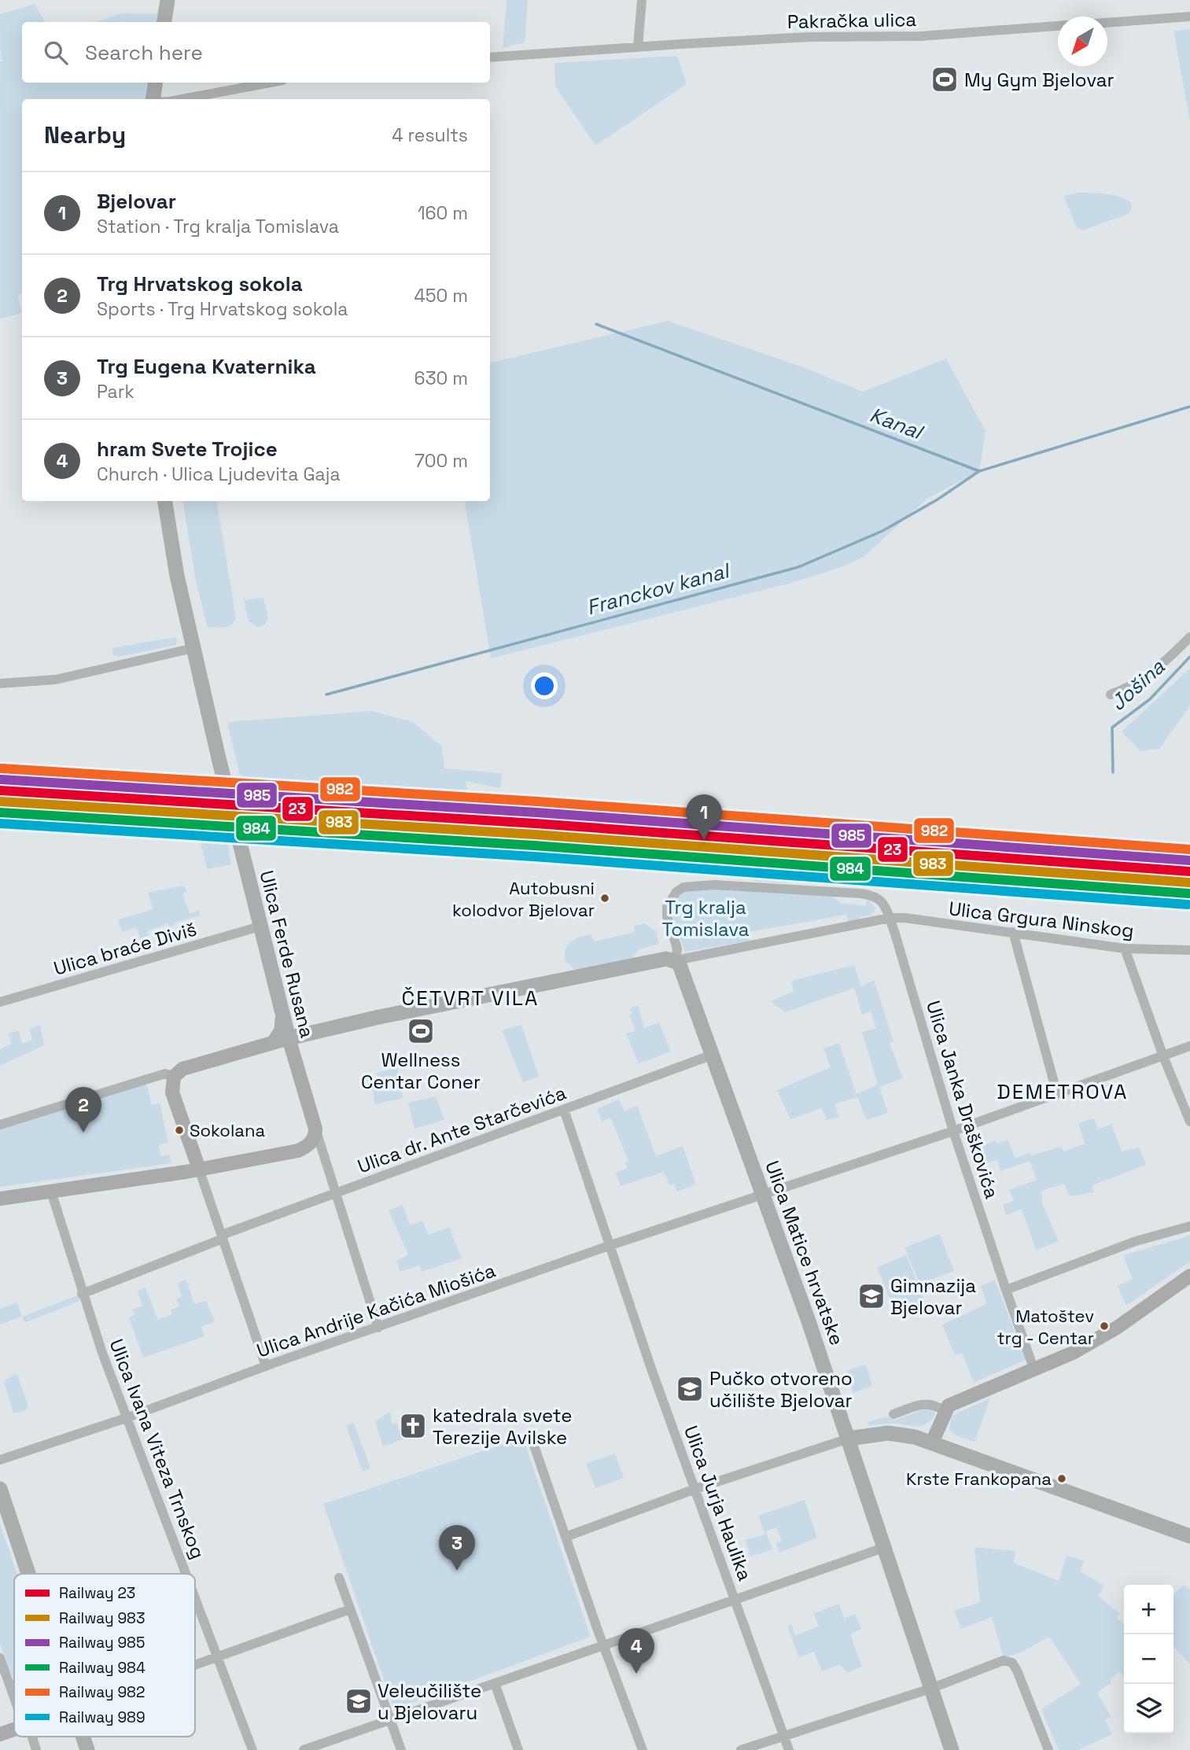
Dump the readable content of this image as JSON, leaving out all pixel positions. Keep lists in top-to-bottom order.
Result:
{
  "streets": {
    "main road": ["Ulica Ferde Rusana", "Ulica Matice hrvatske"],
    "street": [
      "Pakračka ulica",
      "Ulica Grgura Ninskog",
      "Ulica braće Diviš",
      "Ulica Janka Draškovića",
      "Ulica dr. Ante Starčevića",
      "Ulica Andrije Kačića Miošića",
      "Ulica Ivana Viteza Trnskog",
      "Ulica Jurja Haulika"
    ]
  },
  "crossings": [
    ["Ulica Grgura Ninskog", "Ulica Janka Draškovića"],
    ["Ulica braće Diviš", "Ulica Ferde Rusana"],
    ["Ulica Ferde Rusana", "Ulica dr. Ante Starčevića"],
    ["Ulica Ferde Rusana", "Ulica Andrije Kačića Miošića"],
    ["Ulica Janka Draškovića", "Ulica Andrije Kačića Miošića"],
    ["Ulica dr. Ante Starčevića", "Ulica Matice hrvatske"],
    ["Ulica dr. Ante Starčevića", "Ulica Ivana Viteza Trnskog"],
    ["Ulica dr. Ante Starčevića", "Ulica Jurja Haulika"],
    ["Ulica Matice hrvatske", "Ulica Andrije Kačića Miošića"],
    ["Ulica Andrije Kačića Miošića", "Ulica Ivana Viteza Trnskog"],
    ["Ulica Andrije Kačića Miošića", "Ulica Jurja Haulika"]
  ],
  "districts": ["ČETVRT VILA", "DEMETROVA"],
  "water": ["Kanal", "Franckov kanal", "Jošina"],
  "parks": ["Trg kralja Tomislava"],
  "places": {
    "sports": ["My Gym Bjelovar", "Wellness Centar Coner"],
    "other": [
      "Autobusni kolodvor Bjelovar",
      "Sokolana",
      "Matoštev trg - Centar",
      "Krste Frankopana"
    ],
    "school or university": ["Gimnazija Bjelovar", "Pučko otvoreno učilište Bjelovar", "Veleučilište u Bjelovaru"],
    "church": ["katedrala svete Terezije Avilske"]
  },
  "lines": [
    "rail line 982",
    "rail line 985",
    "rail line 23",
    "rail line 983",
    "rail line 984",
    "rail line 989"
  ],
  "legend": [
    "Railway 23",
    "Railway 983",
    "Railway 985",
    "Railway 984",
    "Railway 982",
    "Railway 989"
  ],
  "north": "bottom left",
  "page": {
    "search": "Search here",
    "heading": ["Nearby", "4 results"],
    "list": [
      {
        "mark": "1",
        "name": "Bjelovar",
        "note": "Station · Trg kralja Tomislava",
        "value": "160 m"
      },
      {
        "mark": "2",
        "name": "Trg Hrvatskog sokola",
        "note": "Sports · Trg Hrvatskog sokola",
        "value": "450 m"
      },
      {
        "mark": "3",
        "name": "Trg Eugena Kvaternika",
        "note": "Park",
        "value": "630 m"
      },
      {
        "mark": "4",
        "name": "hram Svete Trojice",
        "note": "Church · Ulica Ljudevita Gaja",
        "value": "700 m"
      }
    ],
    "pins": [
      "1",
      "2",
      "3",
      "4"
    ],
    "map_buttons": ["+", "−"]
  }
}
